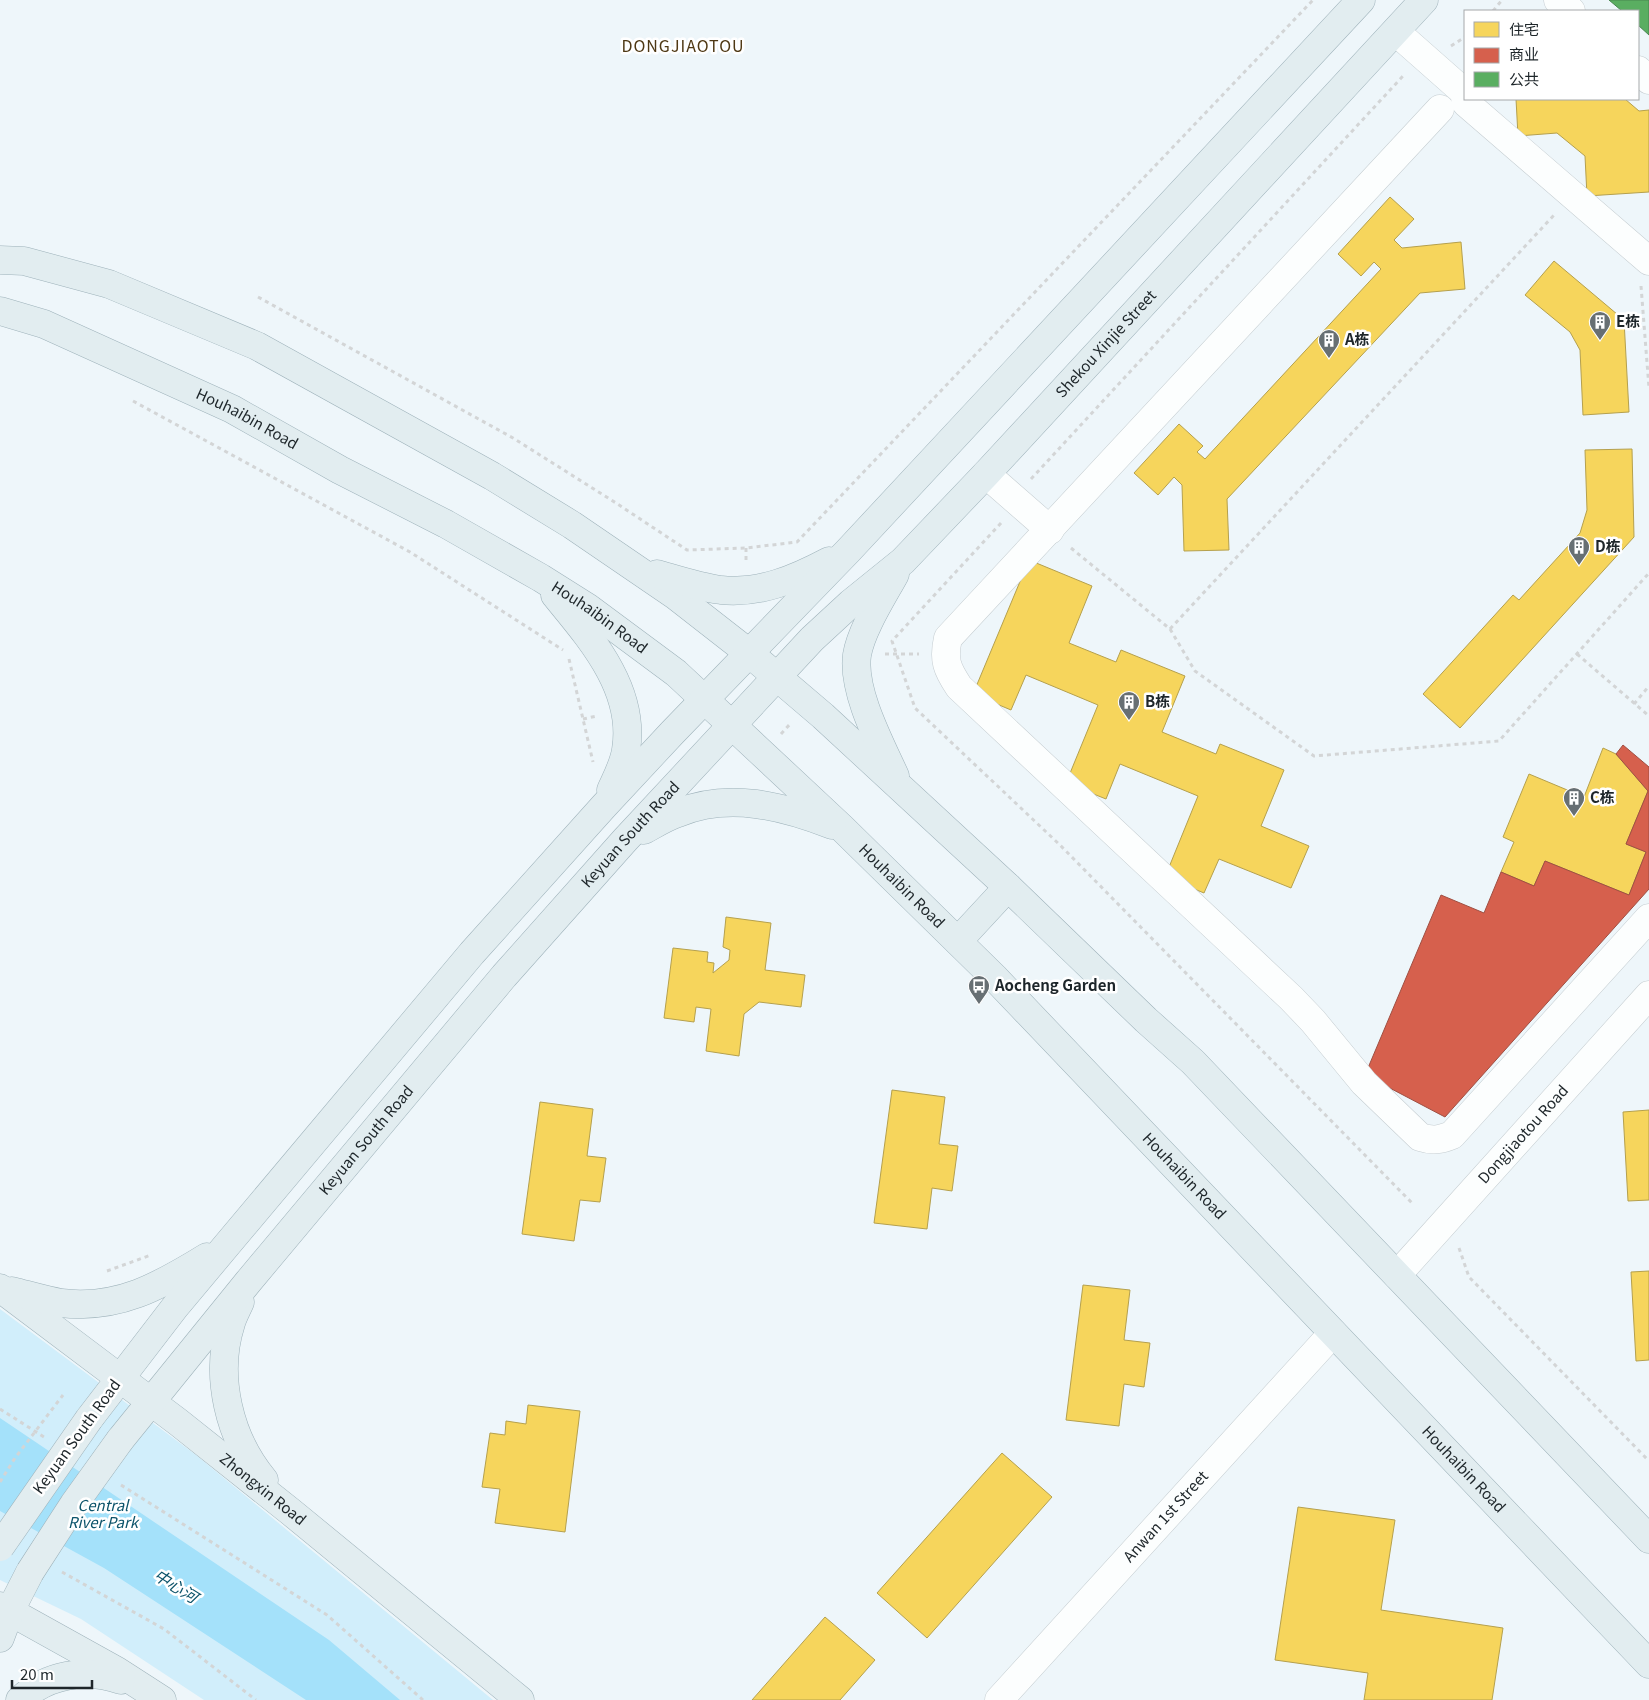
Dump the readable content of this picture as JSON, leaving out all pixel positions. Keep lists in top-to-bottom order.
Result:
{
  "streets": {
    "main road": [
      "Shekou Xinjie Street",
      "Houhaibin Road",
      "Keyuan South Road",
      "Zhongxin Road"
    ],
    "street": ["Dongjiaotou Road", "Anwan 1st Street"]
  },
  "crossings": [
    ["Shekou Xinjie Street", "Keyuan South Road"],
    ["Houhaibin Road", "Keyuan South Road"],
    ["Houhaibin Road", "Anwan 1st Street"],
    ["Keyuan South Road", "Zhongxin Road"]
  ],
  "districts": ["DONGJIAOTOU"],
  "water": ["中心河"],
  "parks": ["Central River Park"],
  "places": {
    "building": [
      "E栋",
      "A栋",
      "D栋",
      "B栋",
      "C栋"
    ],
    "bus stop": ["Aocheng Garden"]
  },
  "legend": ["住宅", "商业", "公共"],
  "scale_bar": "20 m"
}
